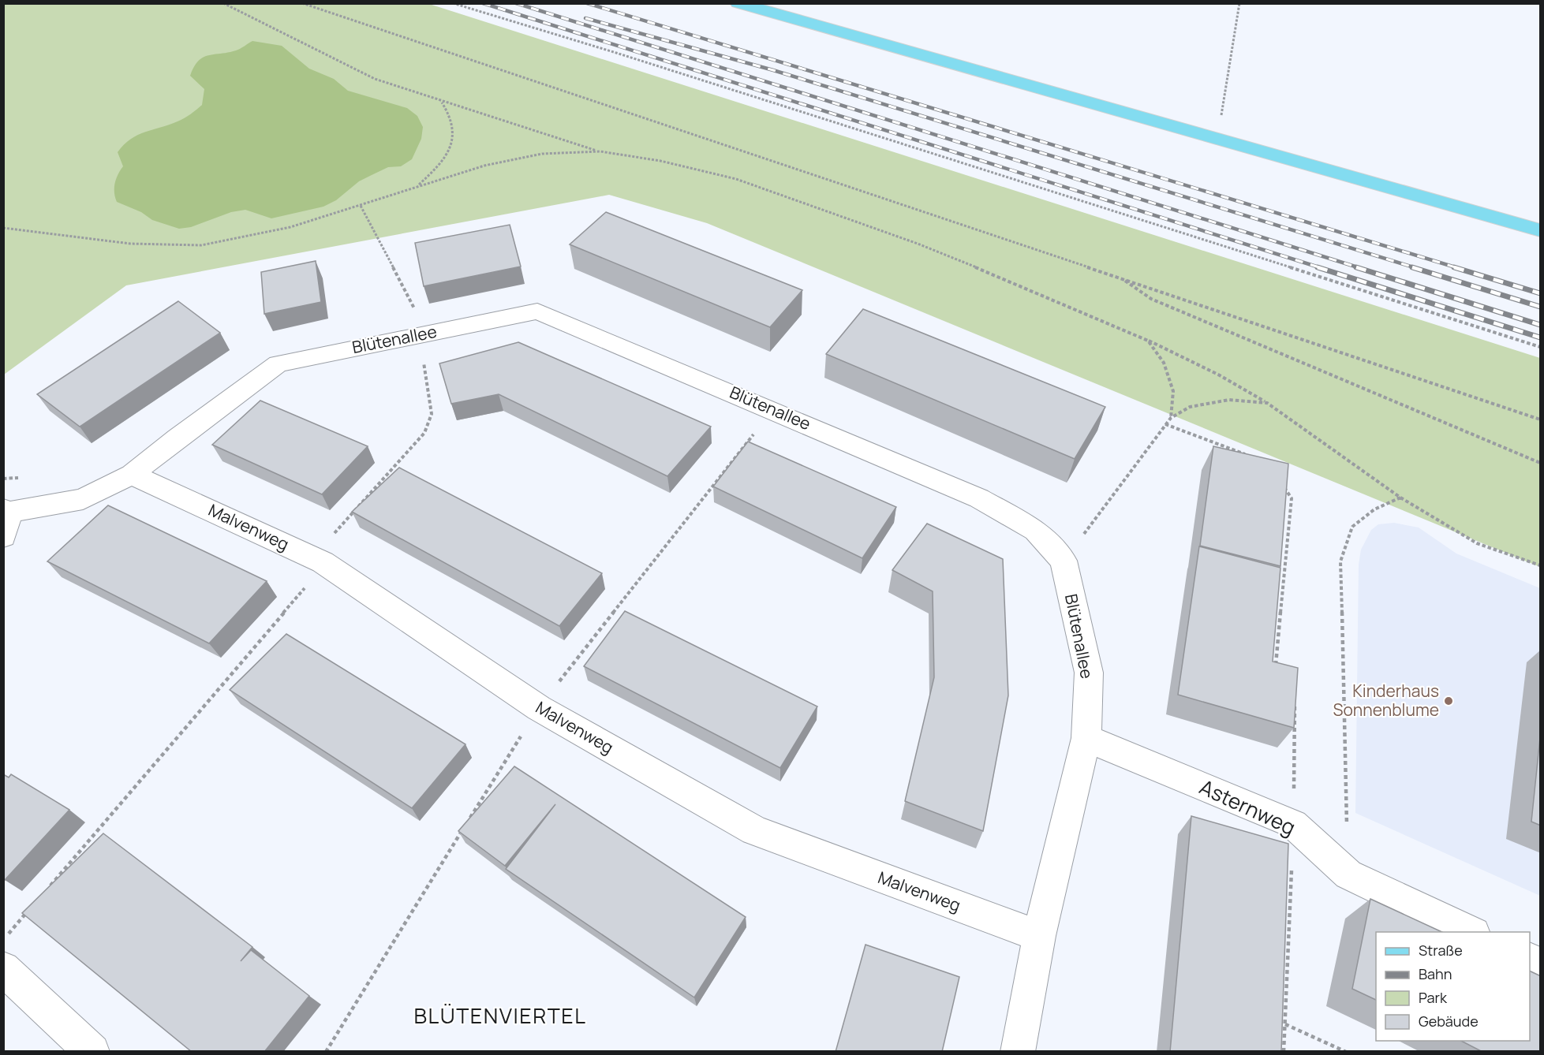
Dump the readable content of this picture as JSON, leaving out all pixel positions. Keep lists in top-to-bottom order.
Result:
{
  "streets": {
    "street": ["Blütenallee", "Malvenweg", "Asternweg"]
  },
  "crossings": [
    ["Blütenallee", "Malvenweg"],
    ["Blütenallee", "Asternweg"]
  ],
  "districts": ["BLÜTENVIERTEL"],
  "places": ["Kinderhaus Sonnenblume"],
  "legend": [
    "Straße",
    "Bahn",
    "Park",
    "Gebäude"
  ]
}
